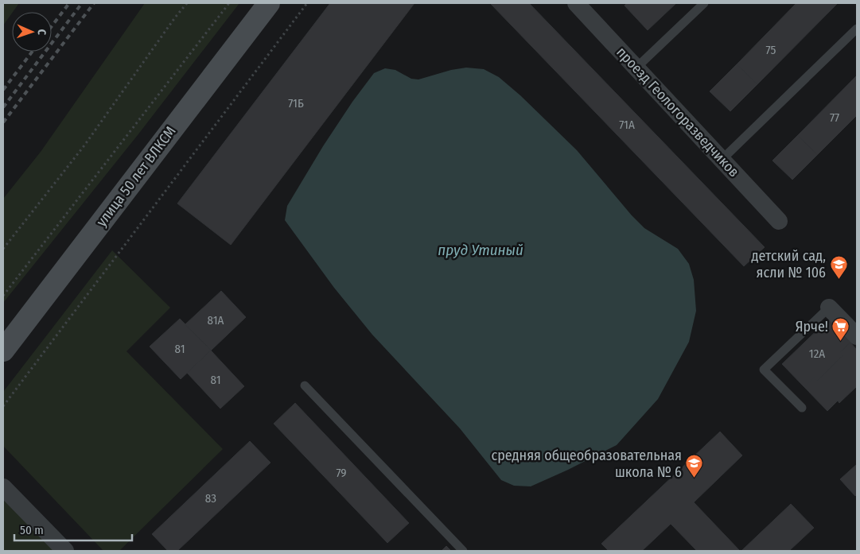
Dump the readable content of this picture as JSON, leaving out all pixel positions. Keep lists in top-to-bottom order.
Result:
{
  "streets": {
    "street": ["проезд Геологоразведчиков", "улица 50 лет ВЛКСМ"]
  },
  "water": ["пруд Утиный"],
  "places": {
    "school or university": ["детский сад, ясли № 106", "средняя общеобразовательная школа № 6"],
    "supermarket": ["Ярче!"]
  },
  "house_numbers": [
    "75",
    "71Б",
    "77",
    "71А",
    "81А",
    "81",
    "12А",
    "81",
    "79",
    "83"
  ],
  "scale_bar": "50 m",
  "north": "right"
}
